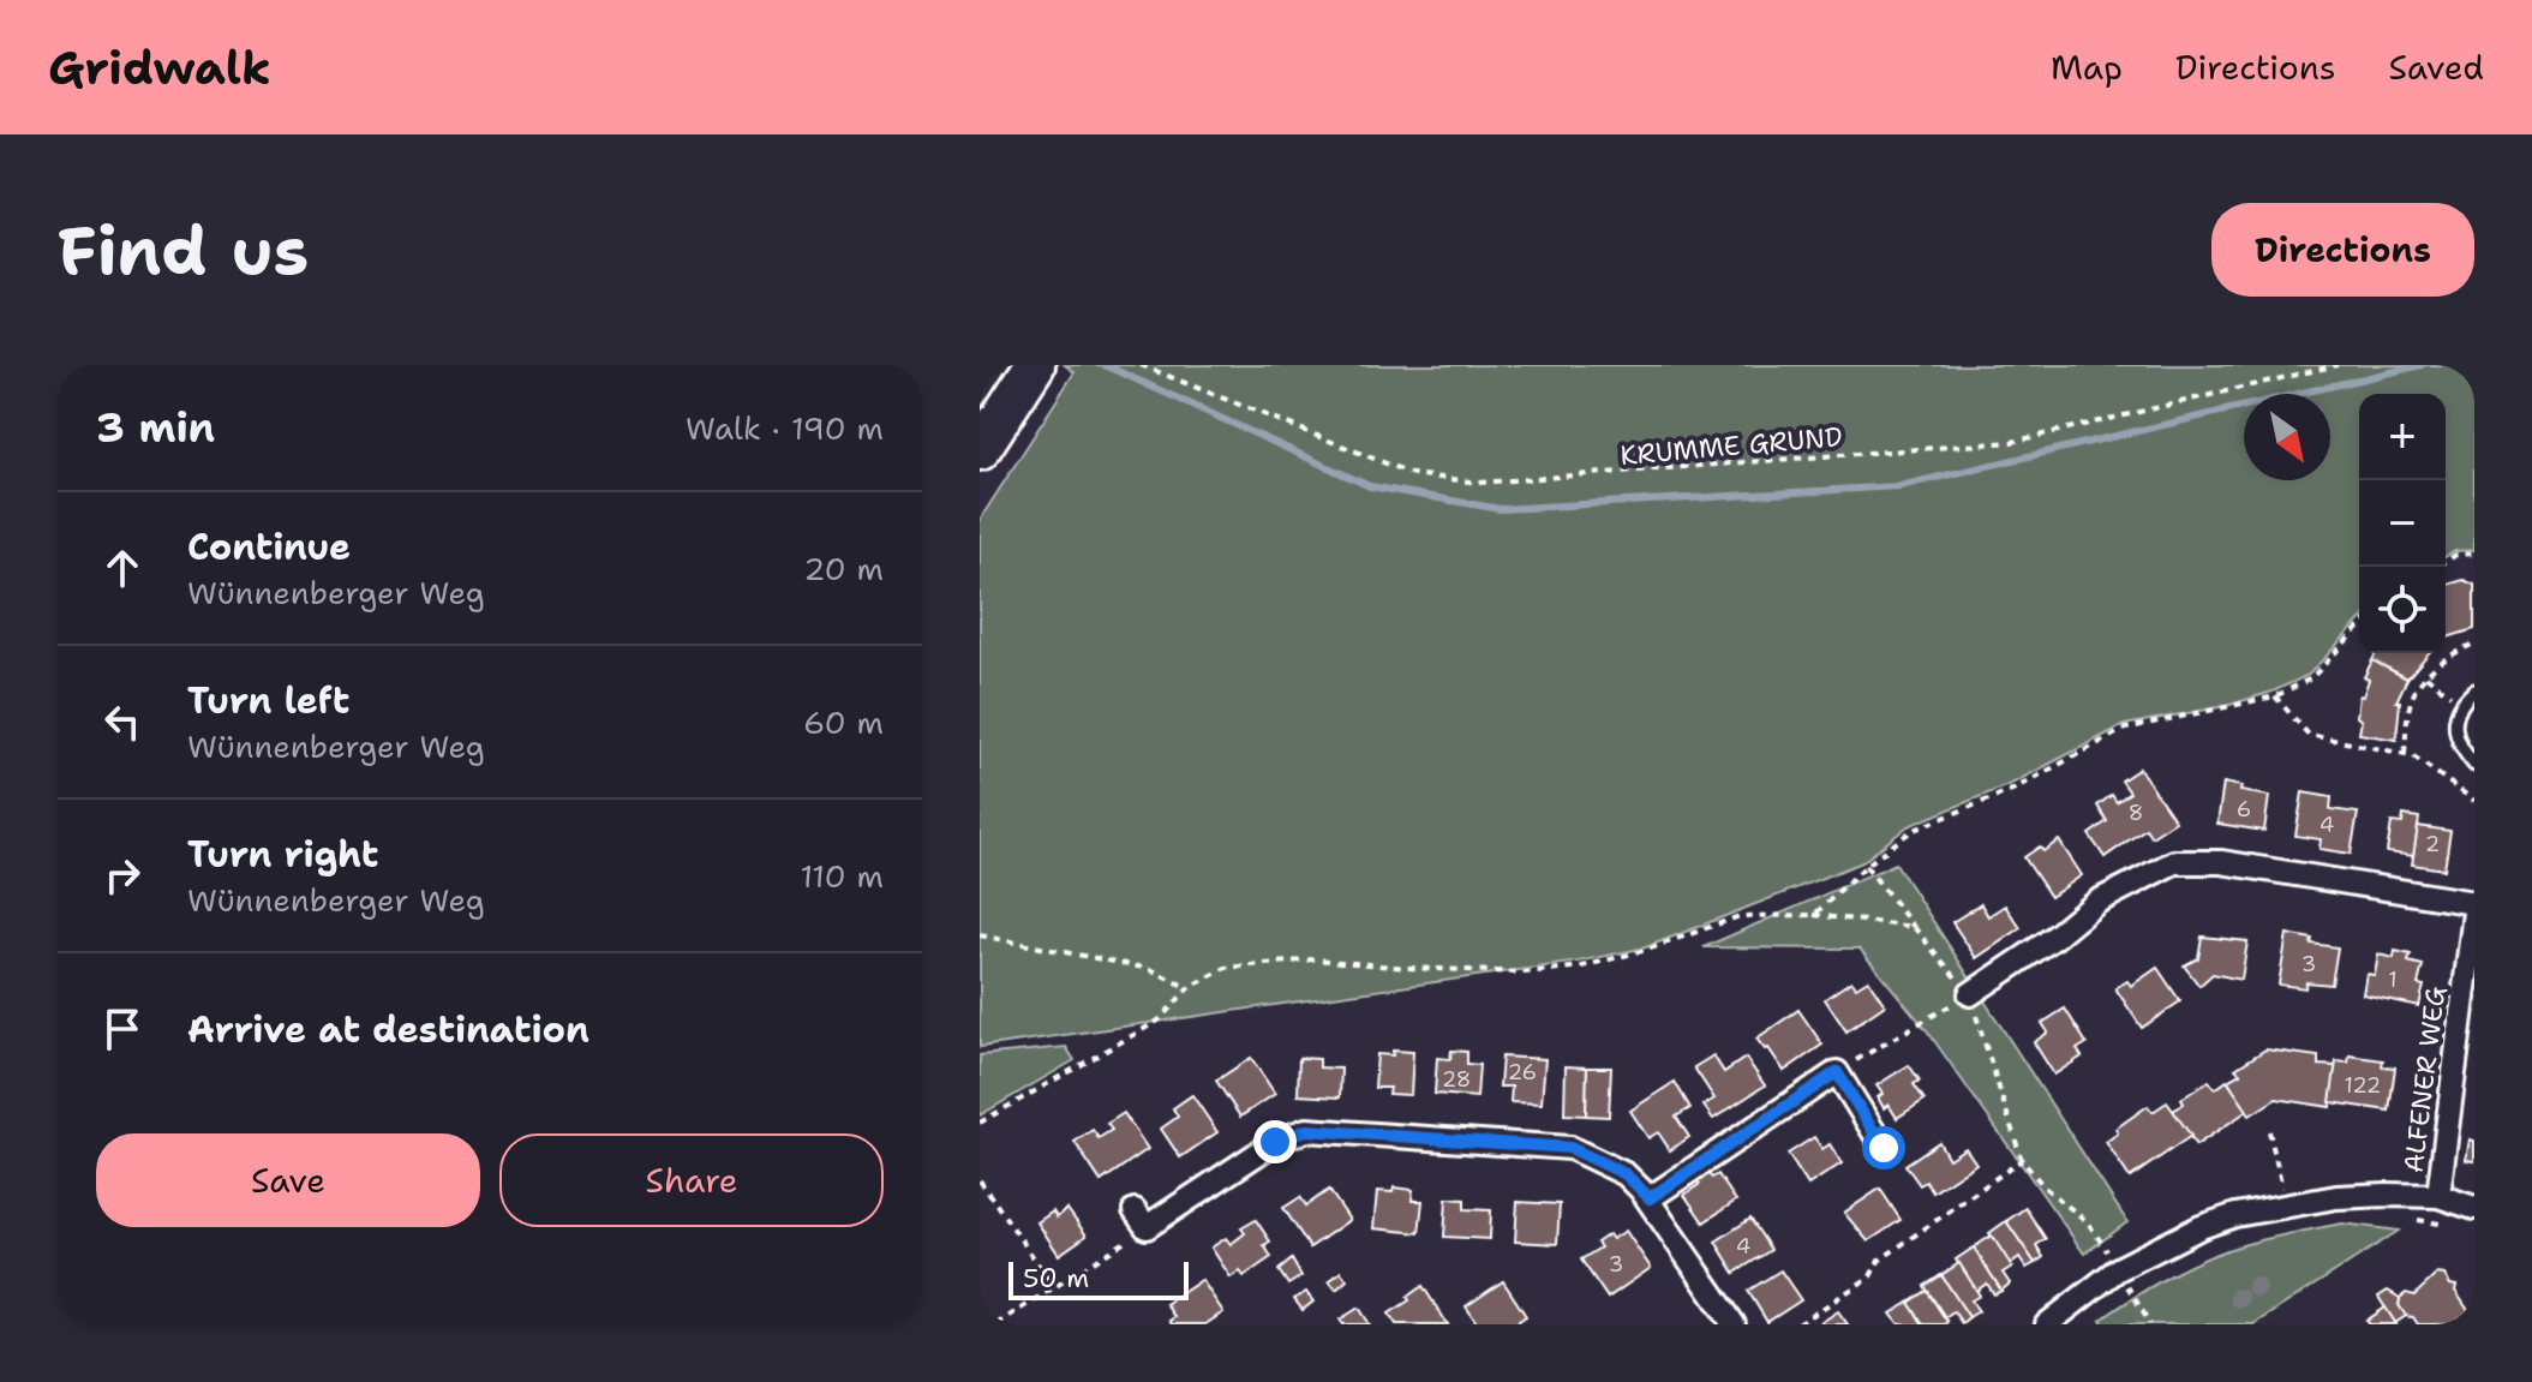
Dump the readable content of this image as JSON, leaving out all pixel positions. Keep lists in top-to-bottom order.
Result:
{
  "streets": {
    "street": ["ALFENER WEG"],
    "path": ["KRUMME GRUND"]
  },
  "house_numbers": [
    "6",
    "8",
    "4",
    "2",
    "3",
    "1",
    "26",
    "28",
    "122",
    "4",
    "3"
  ],
  "scale_bar": "50 m",
  "north": "bottom right",
  "page": {
    "header": "Gridwalk",
    "nav": ["Map", "Directions", "Saved"],
    "buttons": [
      "Directions",
      ["Save", "Share"]
    ],
    "title": "Find us",
    "heading": ["3 min", "Walk · 190 m"],
    "map_buttons": ["+", "−"],
    "list": [
      ["Continue", "Wünnenberger Weg", "20 m"],
      ["Turn left", "Wünnenberger Weg", "60 m"],
      ["Turn right", "Wünnenberger Weg", "110 m"],
      "Arrive at destination"
    ],
    "scale": "50 m"
  }
}
